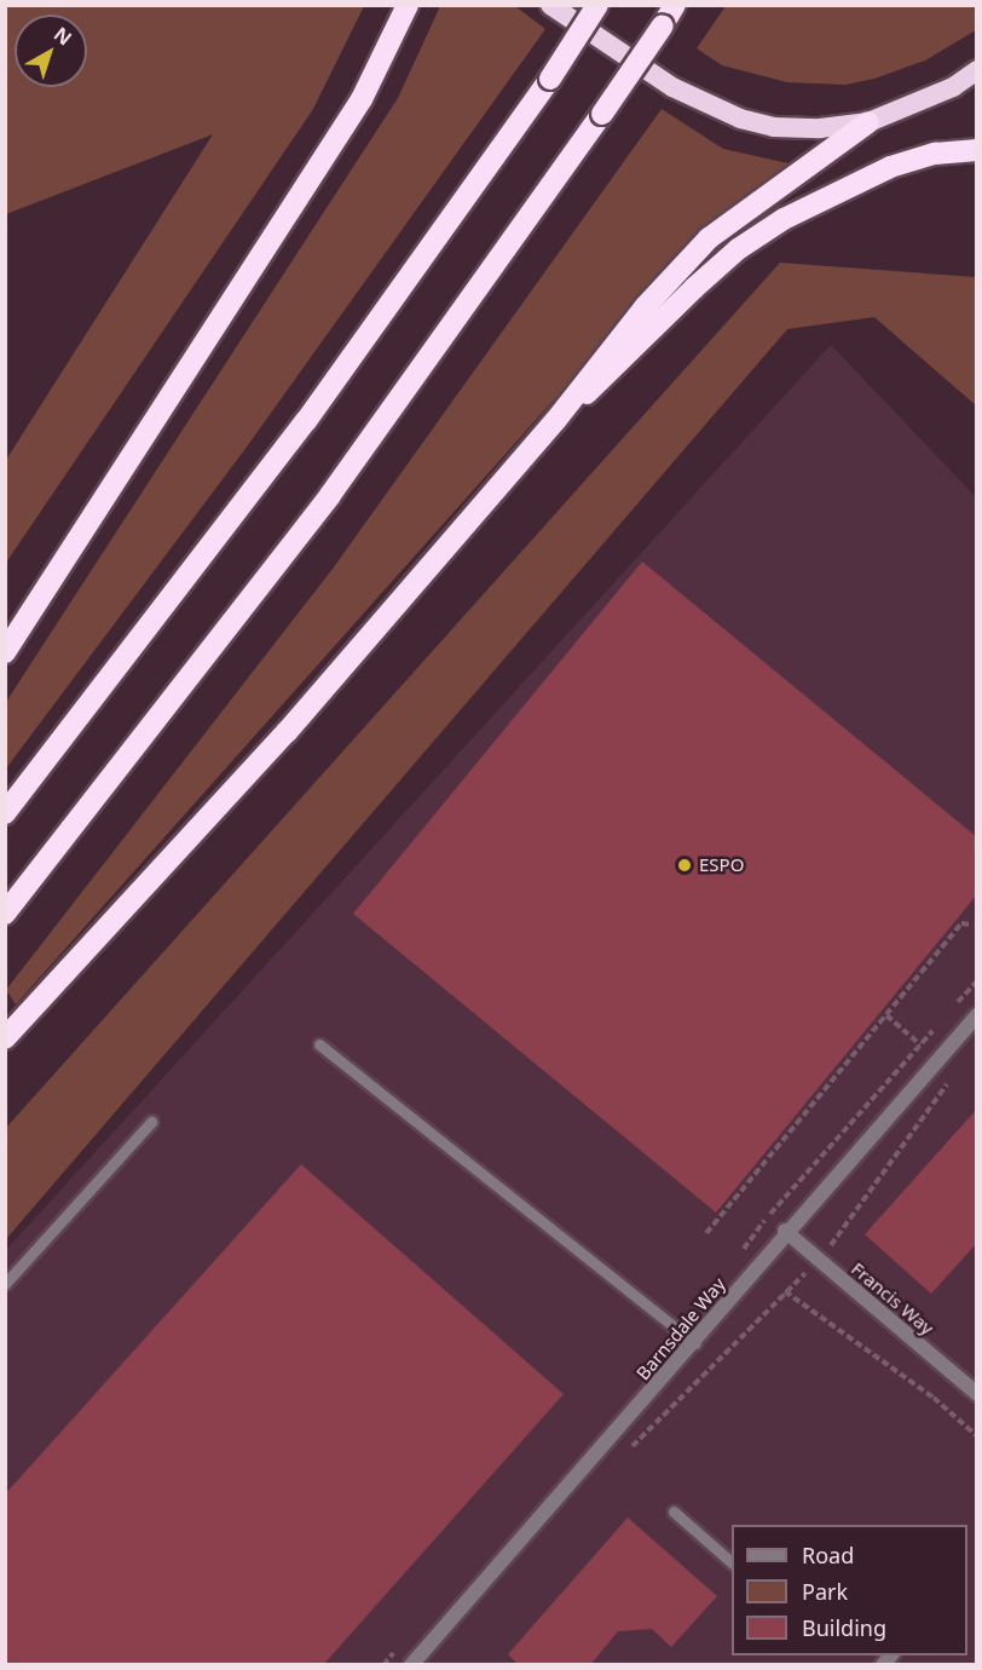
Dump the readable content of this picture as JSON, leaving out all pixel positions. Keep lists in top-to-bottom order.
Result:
{
  "streets": {
    "street": ["Francis Way", "Barnsdale Way"]
  },
  "crossings": [
    ["Francis Way", "Barnsdale Way"]
  ],
  "places": ["ESPO"],
  "legend": ["Road", "Park", "Building"],
  "north": "top right"
}
